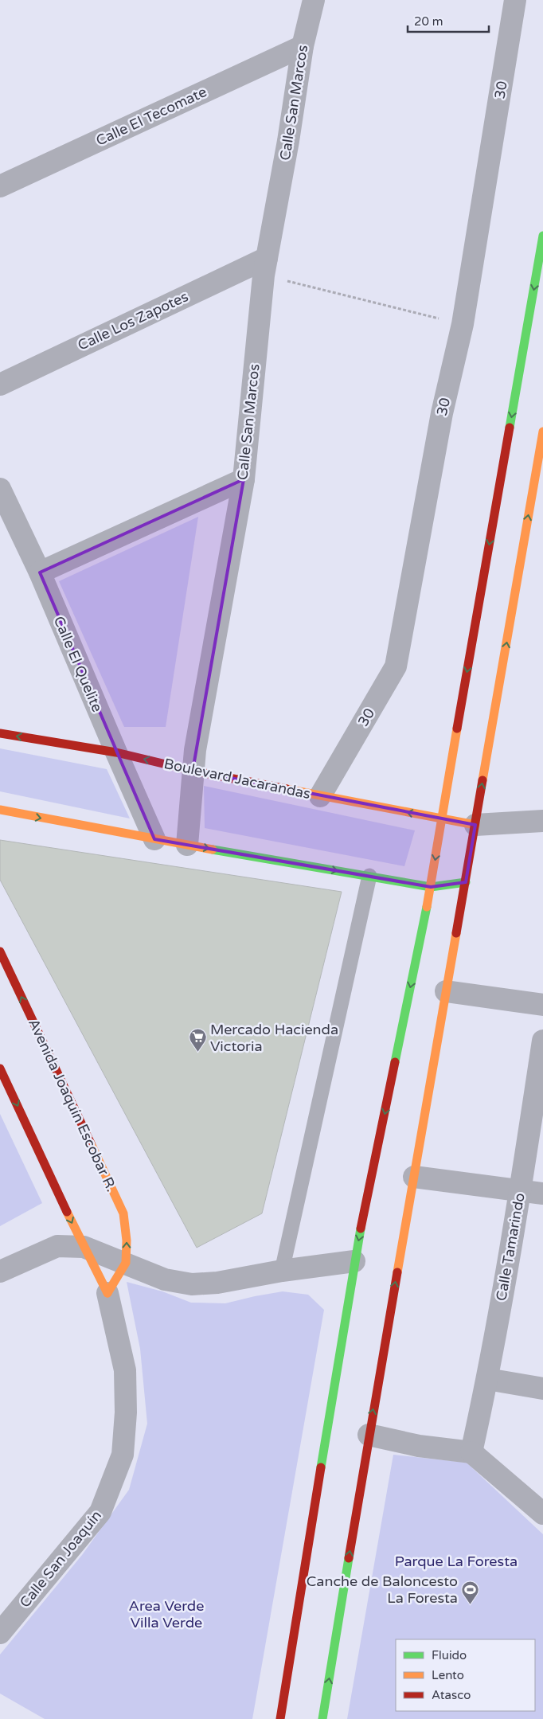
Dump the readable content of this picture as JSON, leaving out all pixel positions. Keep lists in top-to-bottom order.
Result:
{
  "streets": {
    "main road": ["Boulevard Jacarandas", "Avenida Joaquín Escobar R."],
    "street": [
      "30",
      "Calle San Marcos",
      "Calle El Tecomate",
      "Calle Los Zapotes",
      "Calle El Quelite",
      "Calle Tamarindo",
      "Calle San Joaquín"
    ]
  },
  "crossings": [
    ["30", "Boulevard Jacarandas"],
    ["Calle San Marcos", "Calle El Tecomate"],
    ["Calle San Marcos", "Calle Los Zapotes"],
    ["Calle San Marcos", "Boulevard Jacarandas"],
    ["Calle El Quelite", "Boulevard Jacarandas"],
    ["Avenida Joaquín Escobar R.", "Calle San Joaquín"]
  ],
  "parks": ["Parque La Foresta", "Area Verde Villa Verde"],
  "places": {
    "supermarket": ["Mercado Hacienda Victoria"],
    "sports": ["Canche de Baloncesto La Foresta"]
  },
  "legend": ["Fluido", "Lento", "Atasco"],
  "scale_bar": "20 m"
}
